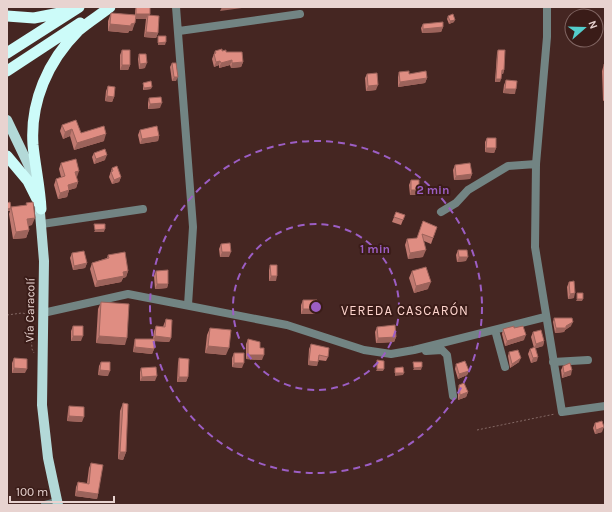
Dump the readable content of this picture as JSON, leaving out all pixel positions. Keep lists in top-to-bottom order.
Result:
{
  "streets": {
    "main road": ["Vía Caracolí"]
  },
  "districts": ["VEREDA CASCARÓN"],
  "scale_bar": "100 m",
  "north": "right",
  "rings": ["2 min", "1 min"]
}
